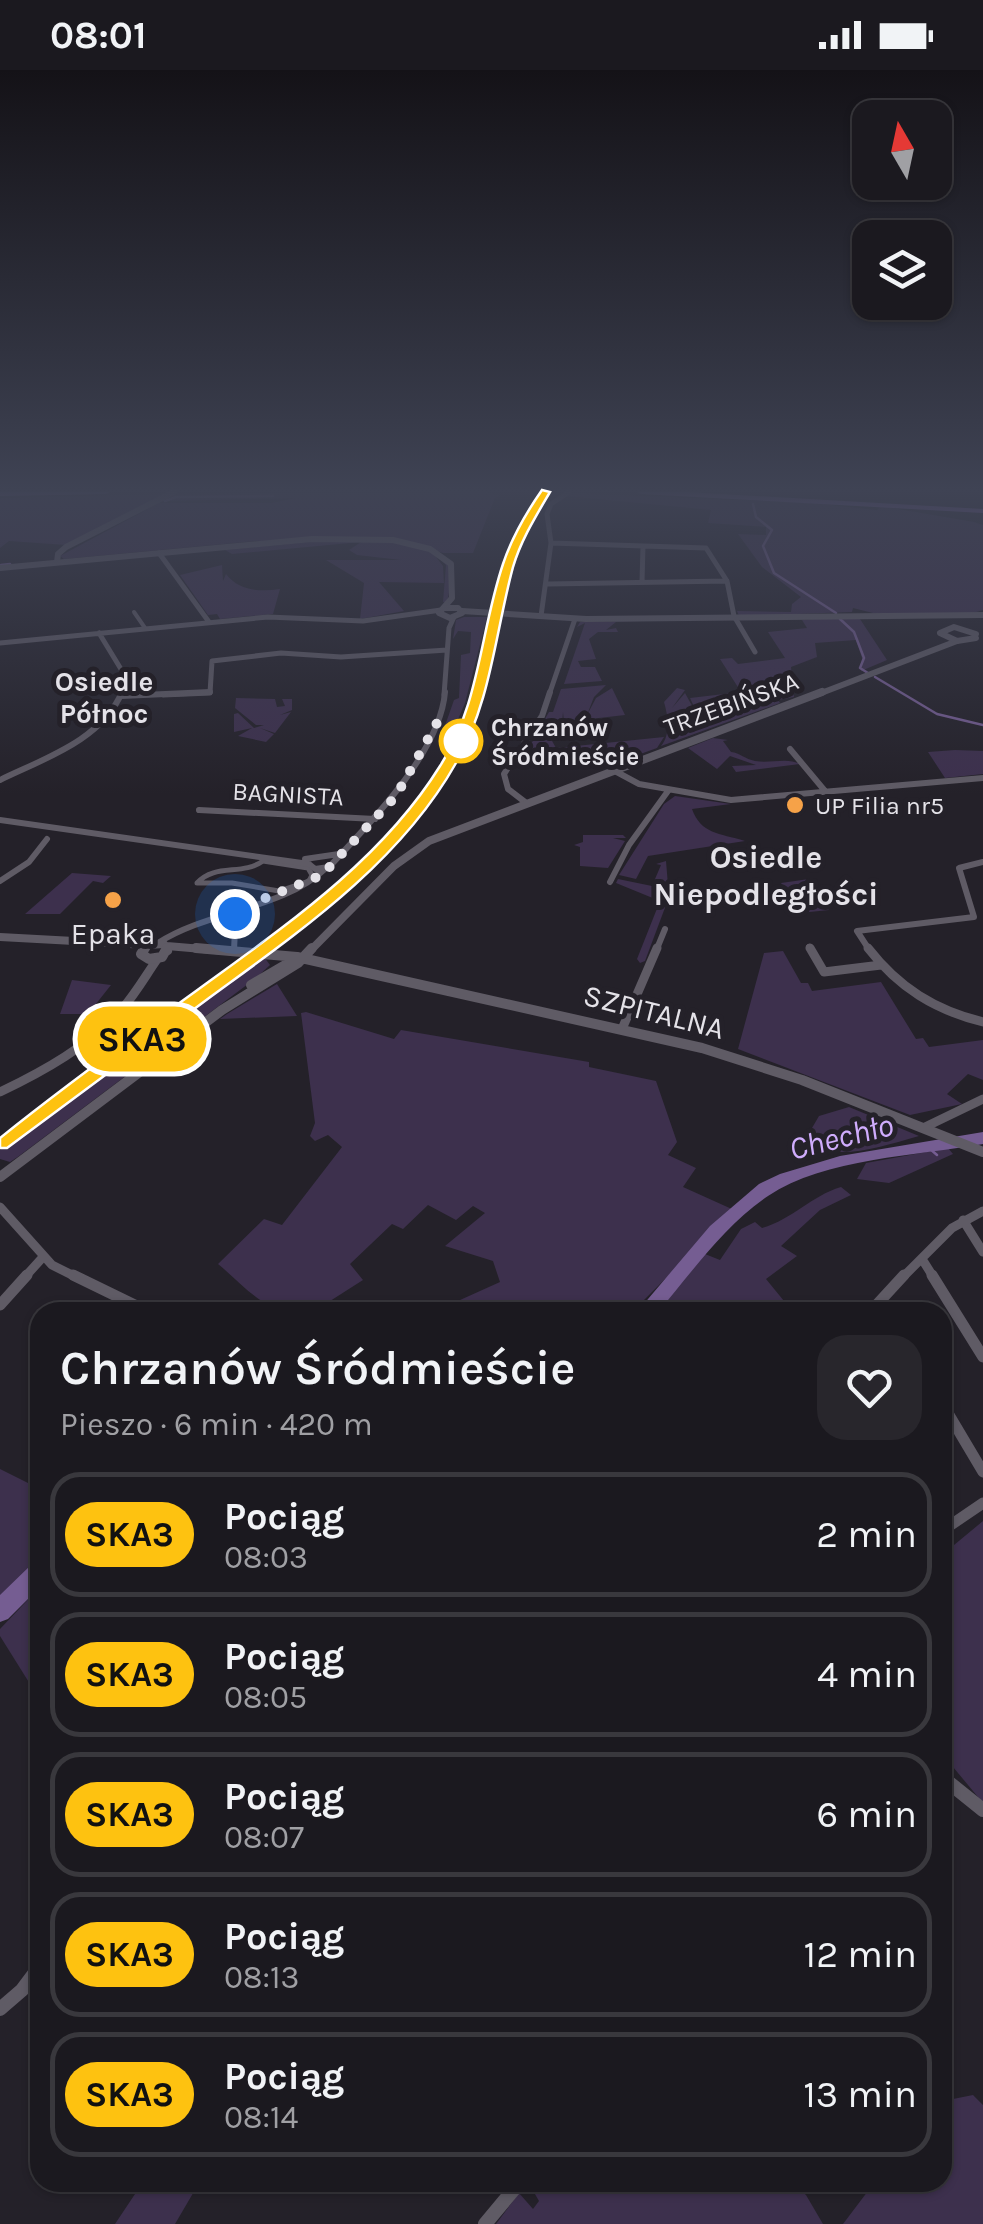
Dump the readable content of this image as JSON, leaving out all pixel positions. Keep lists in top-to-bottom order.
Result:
{
  "streets": {
    "street": ["TRZEBIŃSKA", "BAGNISTA", "SZPITALNA"]
  },
  "crossings": [
    ["TRZEBIŃSKA", "SZPITALNA"]
  ],
  "districts": ["Osiedle Północ", "Osiedle Niepodległości"],
  "water": ["Chechło"],
  "places": ["Chrzanów Śródmieście", "UP Filia nr5", "Epaka"],
  "north": "top",
  "page": {
    "status": "08:01",
    "on_map": "SKA3",
    "heading": ["Chrzanów Śródmieście", "Pieszo · 6 min · 420 m"],
    "list": [
      {
        "mark": "SKA3",
        "name": "Pociąg",
        "note": "08:03",
        "value": "2 min"
      },
      {
        "mark": "SKA3",
        "name": "Pociąg",
        "note": "08:05",
        "value": "4 min"
      },
      {
        "mark": "SKA3",
        "name": "Pociąg",
        "note": "08:07",
        "value": "6 min"
      },
      {
        "mark": "SKA3",
        "name": "Pociąg",
        "note": "08:13",
        "value": "12 min"
      },
      {
        "mark": "SKA3",
        "name": "Pociąg",
        "note": "08:14",
        "value": "13 min"
      }
    ]
  }
}
